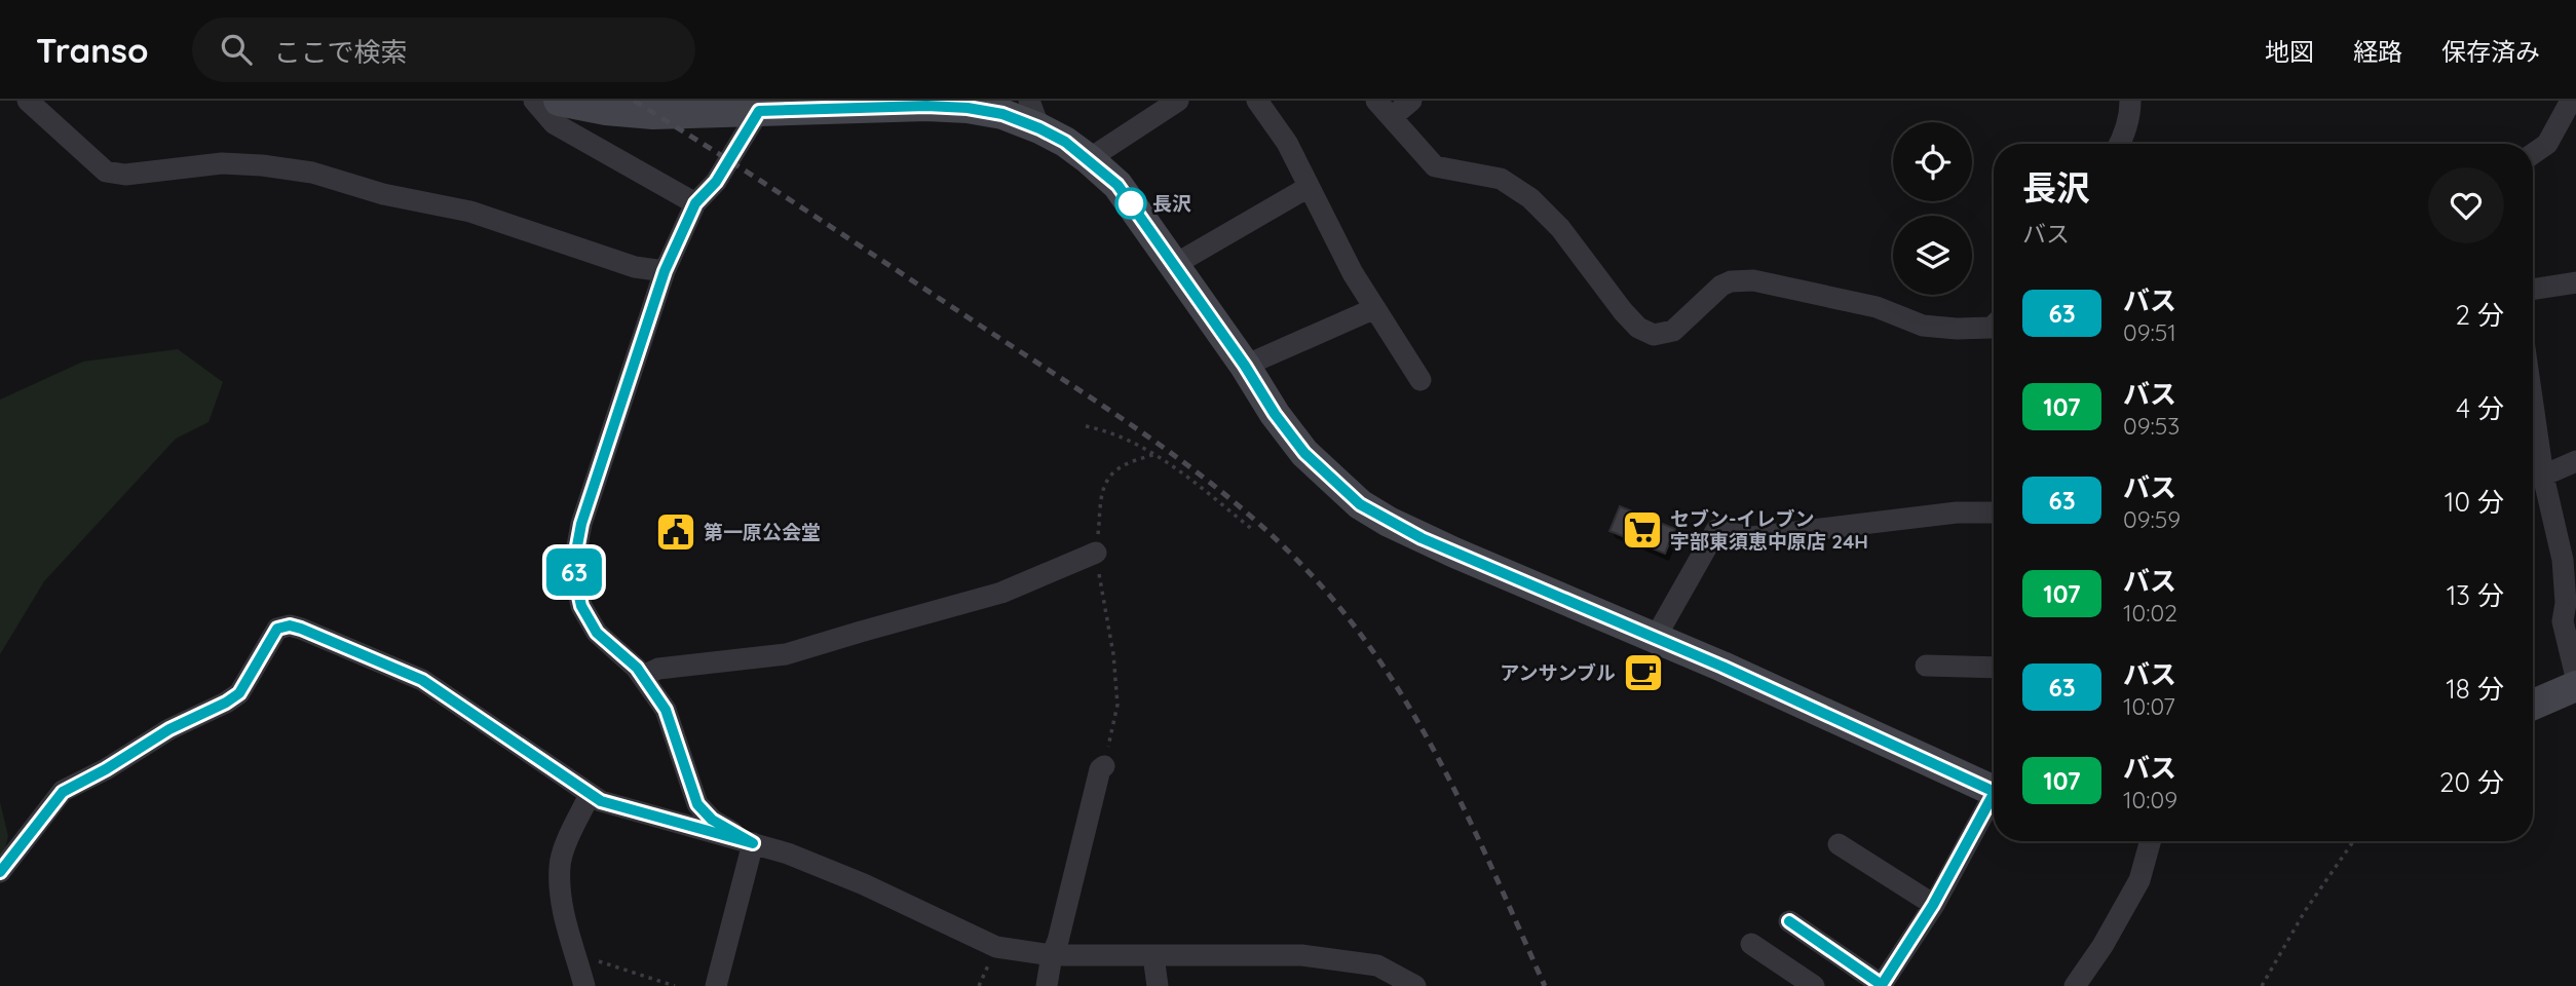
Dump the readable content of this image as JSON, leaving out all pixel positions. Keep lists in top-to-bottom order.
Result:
{
  "places": {
    "other": ["長沢"],
    "supermarket": ["セブン-イレブン 宇部東須恵中原店 24H"],
    "public building": ["第一原公会堂"],
    "cafe": ["アンサンブル"]
  },
  "lines": ["bus line 63"],
  "page": {
    "header": "Transo",
    "search": "ここで検索",
    "nav": ["地図", "経路", "保存済み"],
    "on_map": "63",
    "heading": ["長沢", "バス"],
    "list": [
      {
        "mark": "63",
        "name": "バス",
        "note": "09:51",
        "value": "2 分"
      },
      {
        "mark": "107",
        "name": "バス",
        "note": "09:53",
        "value": "4 分"
      },
      {
        "mark": "63",
        "name": "バス",
        "note": "09:59",
        "value": "10 分"
      },
      {
        "mark": "107",
        "name": "バス",
        "note": "10:02",
        "value": "13 分"
      },
      {
        "mark": "63",
        "name": "バス",
        "note": "10:07",
        "value": "18 分"
      },
      {
        "mark": "107",
        "name": "バス",
        "note": "10:09",
        "value": "20 分"
      }
    ]
  }
}
